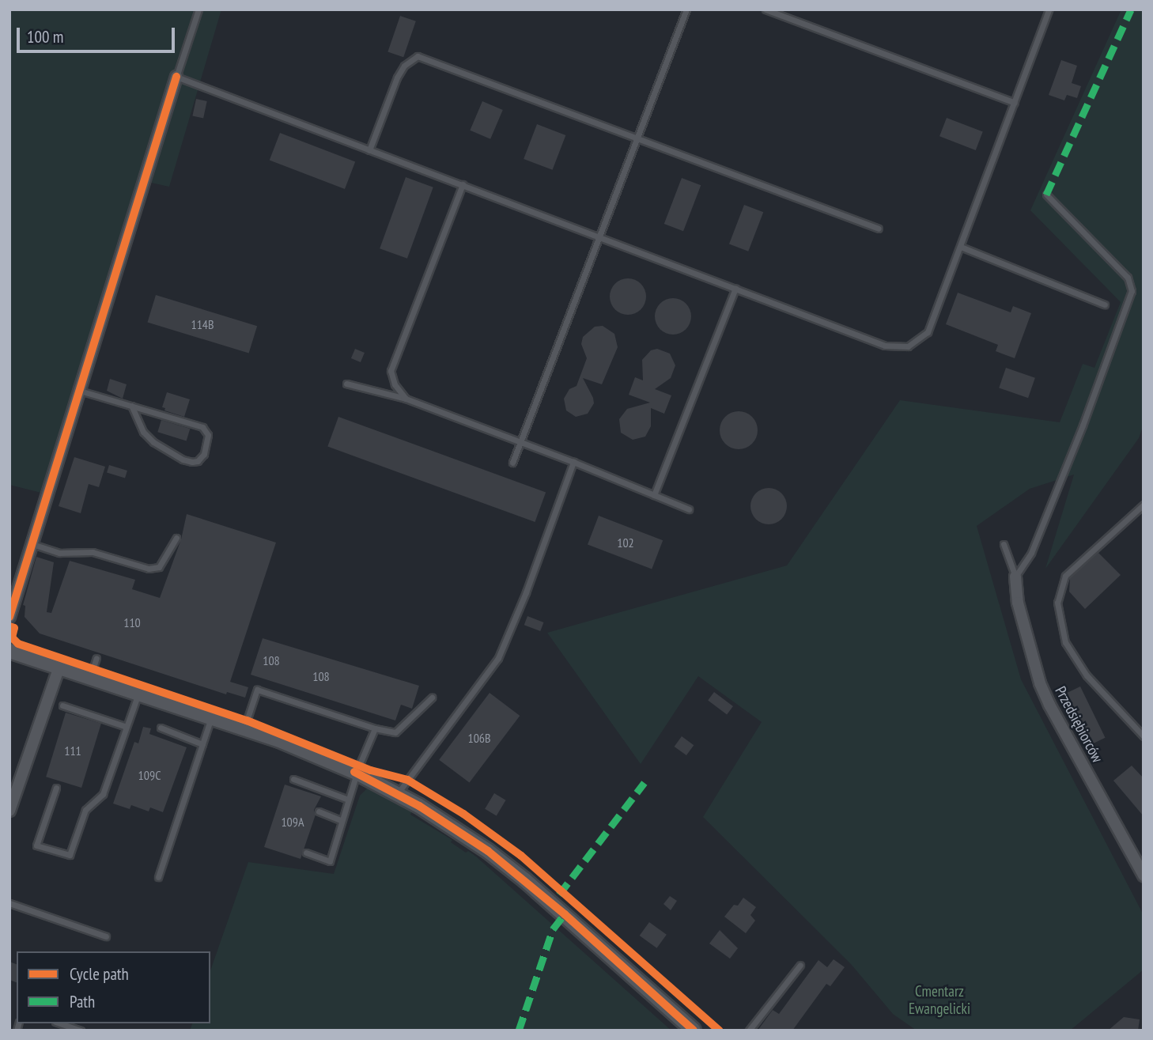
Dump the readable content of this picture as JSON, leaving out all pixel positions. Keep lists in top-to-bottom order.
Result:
{
  "streets": {
    "street": ["Przedsiębiorców"]
  },
  "parks": ["Cmentarz Ewangelicki"],
  "house_numbers": [
    "114B",
    "102",
    "110",
    "108",
    "108",
    "106B",
    "111",
    "109C",
    "109A"
  ],
  "legend": ["Cycle path", "Path"],
  "scale_bar": "100 m"
}
